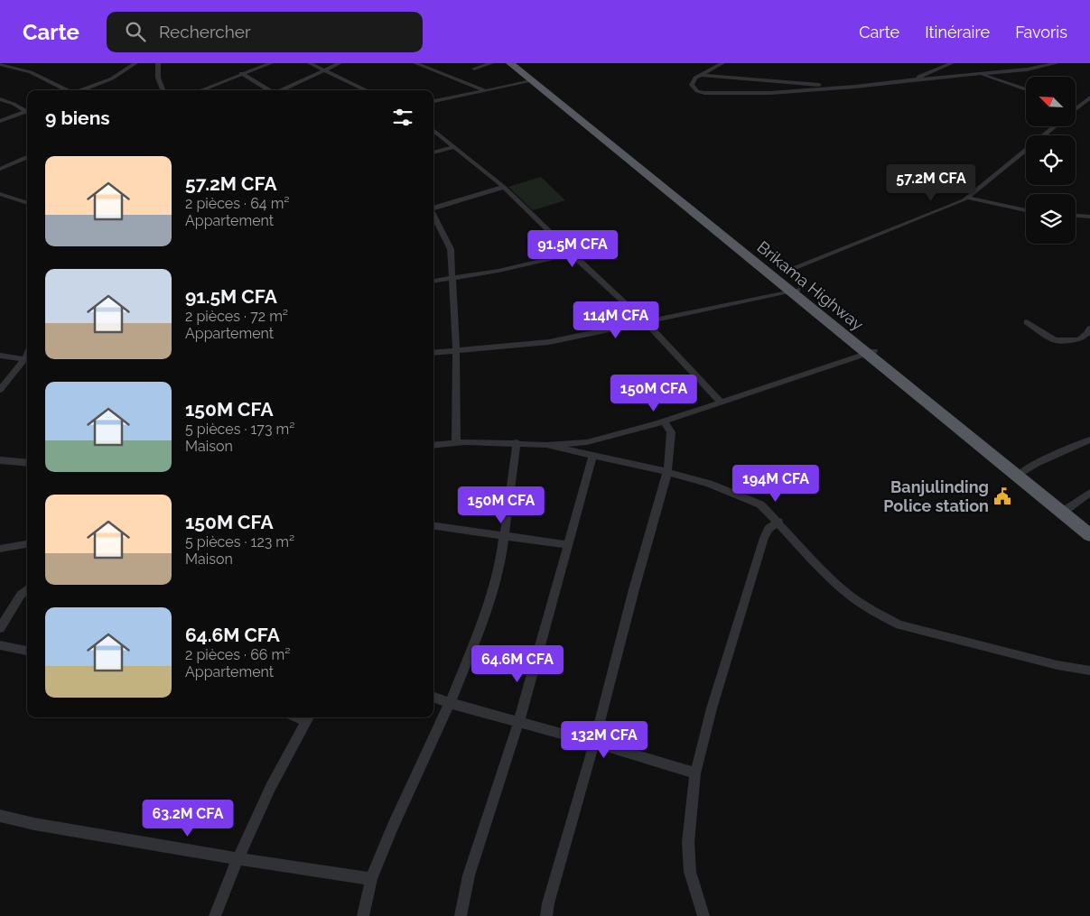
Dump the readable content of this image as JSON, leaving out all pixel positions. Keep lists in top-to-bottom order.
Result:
{
  "streets": {
    "highway": ["Brikama Highway"]
  },
  "places": {
    "public building": ["Banjulinding Police station"]
  },
  "north": "top left",
  "page": {
    "header": "Carte",
    "search": "Rechercher",
    "nav": ["Carte", "Itinéraire", "Favoris"],
    "heading": "9 biens",
    "list": [
      {
        "name": "57.2M CFA",
        "note": "2 pièces · 64 m² · Appartement"
      },
      {
        "name": "91.5M CFA",
        "note": "2 pièces · 72 m² · Appartement"
      },
      {
        "name": "150M CFA",
        "note": "5 pièces · 173 m² · Maison"
      },
      {
        "name": "150M CFA",
        "note": "5 pièces · 123 m² · Maison"
      },
      {
        "name": "64.6M CFA",
        "note": "2 pièces · 66 m² · Appartement"
      }
    ],
    "price": [
      "57.2M CFA",
      "91.5M CFA",
      "114M CFA",
      "150M CFA",
      "194M CFA",
      "150M CFA",
      "64.6M CFA",
      "132M CFA",
      "63.2M CFA"
    ]
  }
}
